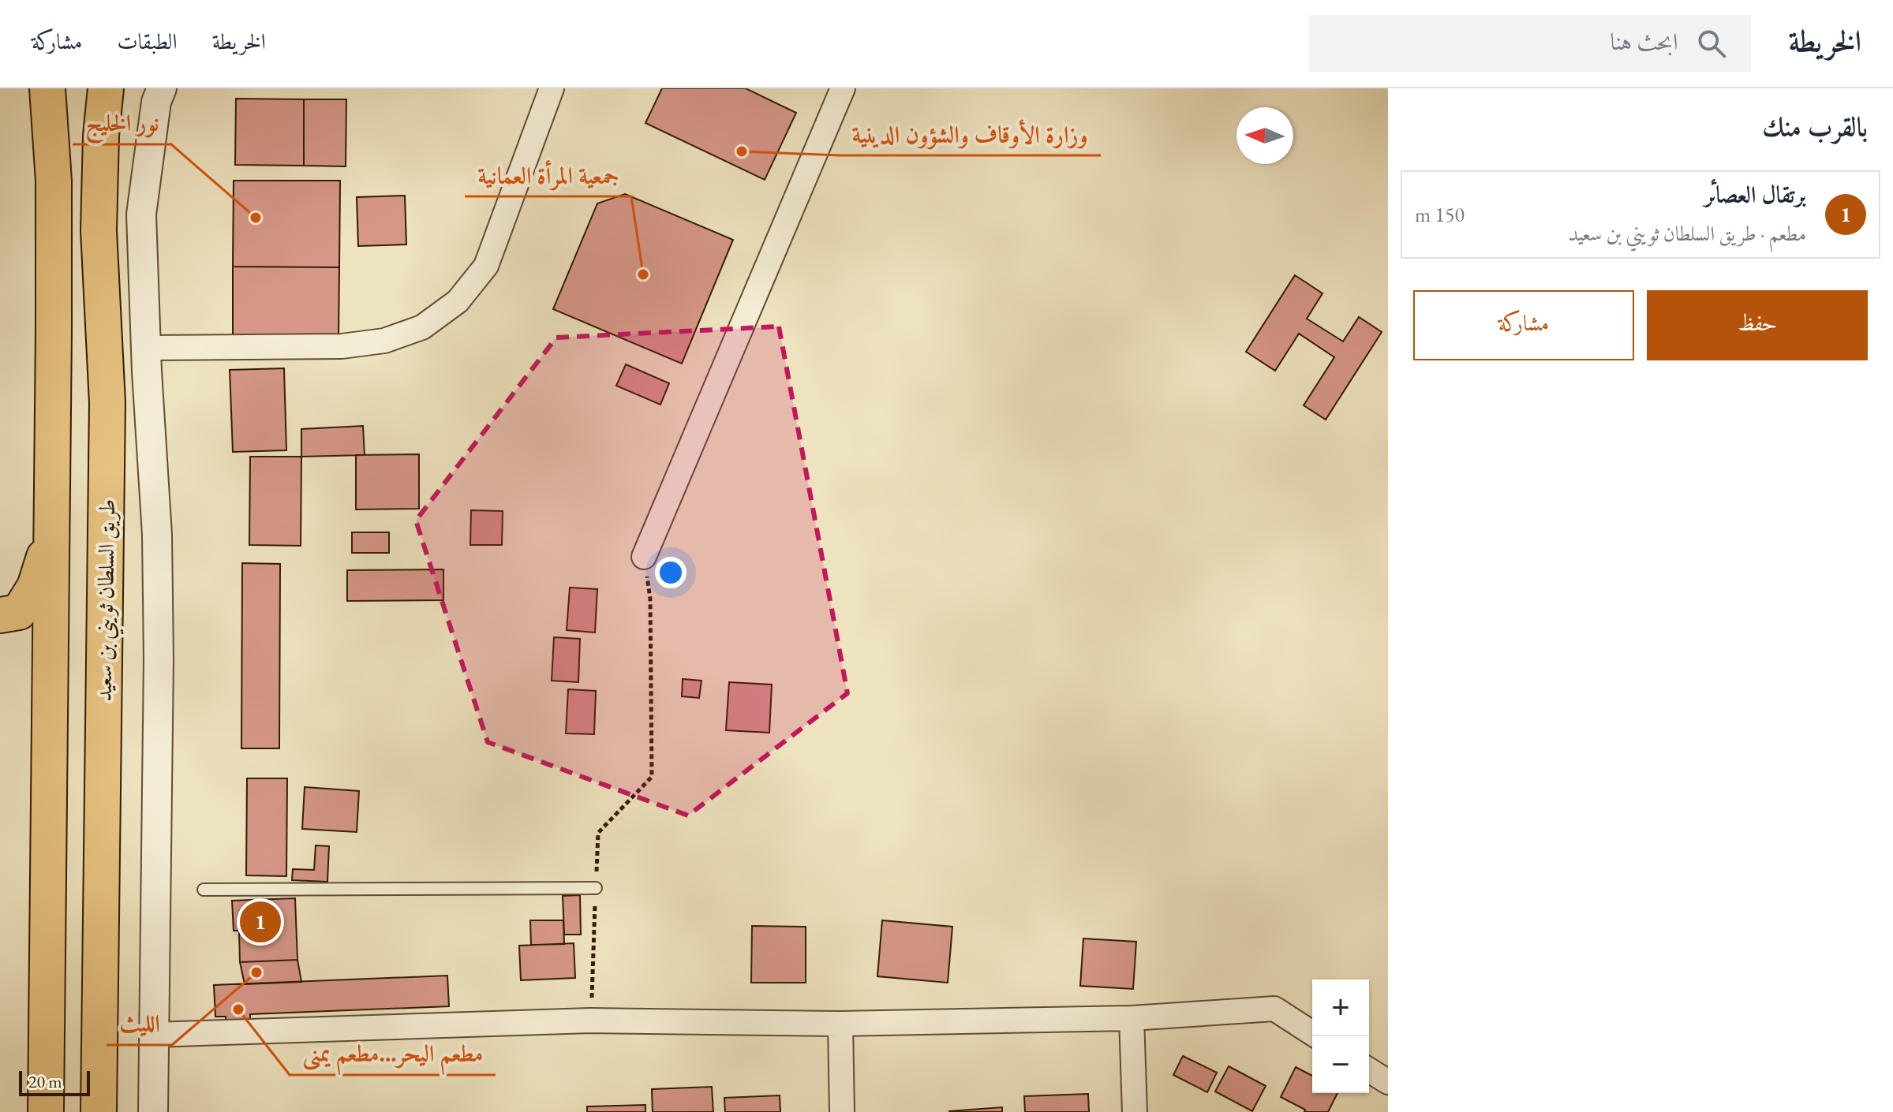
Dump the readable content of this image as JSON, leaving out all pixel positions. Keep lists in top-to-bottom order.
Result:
{
  "streets": {
    "highway": ["طريق السلطان ثويني بن سعيد"]
  },
  "places": [
    "وزارة الأوقاف والشؤون الدينية",
    "نور الخليج",
    "جمعية المرأة العمانية",
    "الليث",
    "مطعم اليحر...مطعم يمنى"
  ],
  "scale_bar": "20 m",
  "north": "left",
  "page": {
    "header": "الخريطة",
    "search": "ابحث هنا",
    "nav": ["الخريطة", "الطبقات", "مشاركة"],
    "heading": "بالقرب منك",
    "list": [
      {
        "mark": "1",
        "name": "برتقال العصاىٔر",
        "note": "مطعم · طريق السلطان ثويني بن سعيد",
        "value": "150 m"
      }
    ],
    "buttons": ["حفظ", "مشاركة"],
    "pins": "1",
    "map_buttons": ["+", "−"],
    "scale": "20 m"
  }
}
